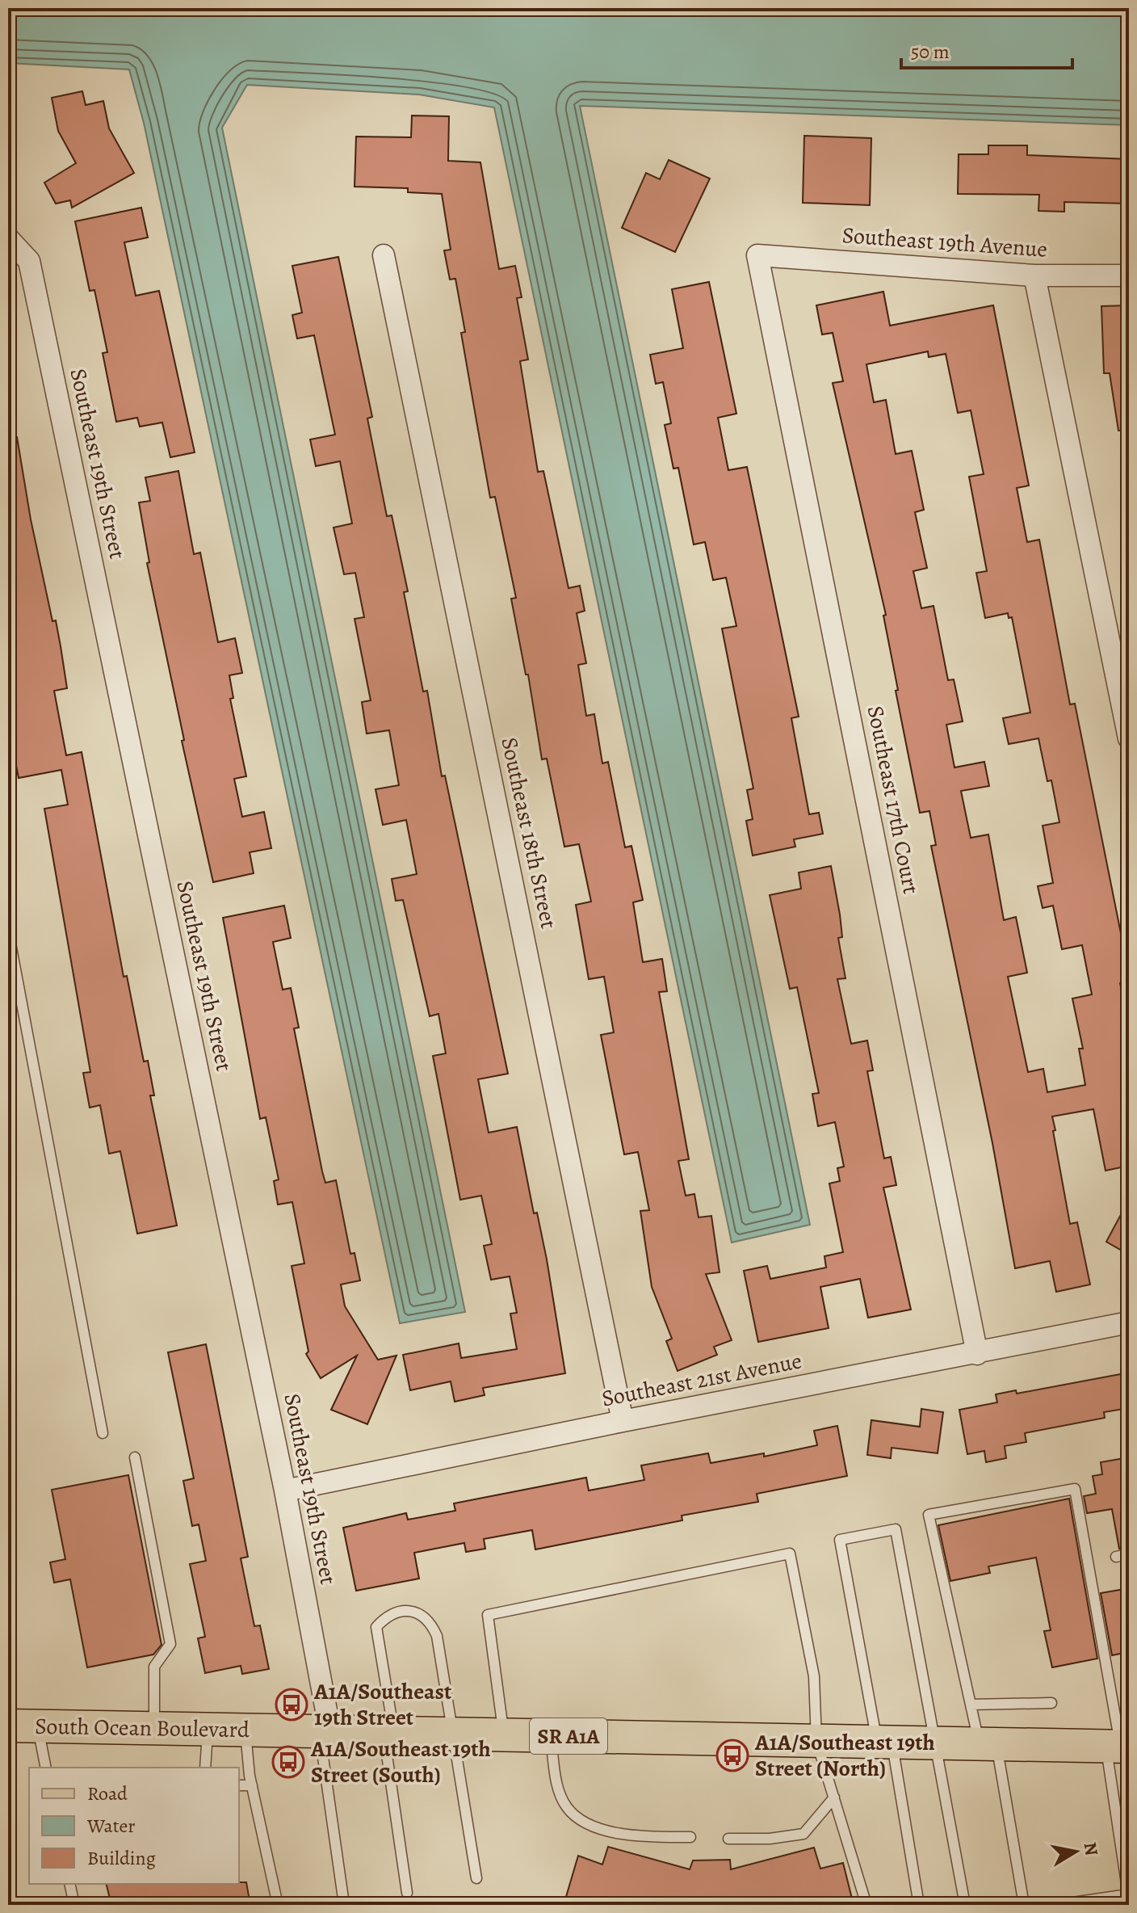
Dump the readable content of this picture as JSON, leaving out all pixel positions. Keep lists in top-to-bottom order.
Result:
{
  "streets": {
    "main road": ["South Ocean Boulevard", "SR A1A"],
    "street": [
      "Southeast 19th Avenue",
      "Southeast 19th Street",
      "Southeast 17th Court",
      "Southeast 18th Street",
      "Southeast 21st Avenue"
    ]
  },
  "crossings": [
    ["Southeast 19th Avenue", "Southeast 17th Court"],
    ["Southeast 19th Street", "Southeast 21st Avenue"],
    ["Southeast 19th Street", "South Ocean Boulevard"],
    ["Southeast 17th Court", "Southeast 21st Avenue"],
    ["Southeast 18th Street", "Southeast 21st Avenue"]
  ],
  "places": {
    "bus stop": ["A1A/Southeast 19th Street", "A1A/Southeast 19th Street (North)", "A1A/Southeast 19th Street (South)"]
  },
  "legend": ["Road", "Water", "Building"],
  "scale_bar": "50 m",
  "north": "right"
}
